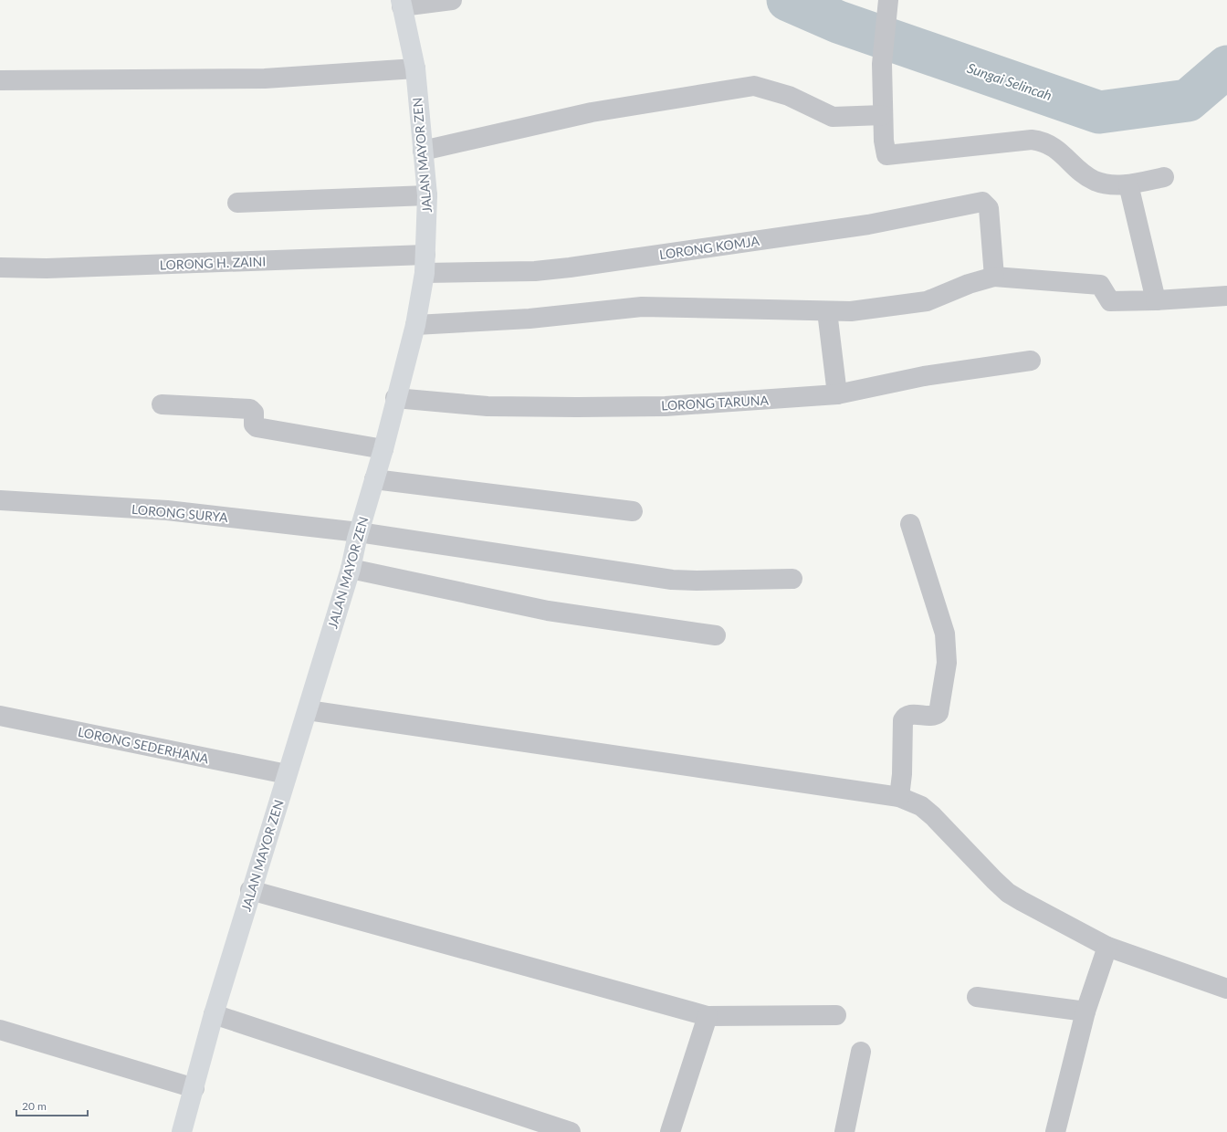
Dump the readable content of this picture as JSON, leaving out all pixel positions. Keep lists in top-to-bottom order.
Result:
{
  "streets": {
    "street": [
      "JALAN MAYOR ZEN",
      "LORONG KOMJA",
      "LORONG H. ZAINI",
      "LORONG TARUNA",
      "LORONG SURYA",
      "LORONG SEDERHANA"
    ]
  },
  "crossings": [
    ["JALAN MAYOR ZEN", "LORONG KOMJA"],
    ["JALAN MAYOR ZEN", "LORONG H. ZAINI"],
    ["JALAN MAYOR ZEN", "LORONG TARUNA"],
    ["JALAN MAYOR ZEN", "LORONG SURYA"],
    ["JALAN MAYOR ZEN", "LORONG SEDERHANA"],
    ["LORONG KOMJA", "LORONG H. ZAINI"]
  ],
  "water": ["Sungai Selincah"],
  "scale_bar": "20 m"
}
